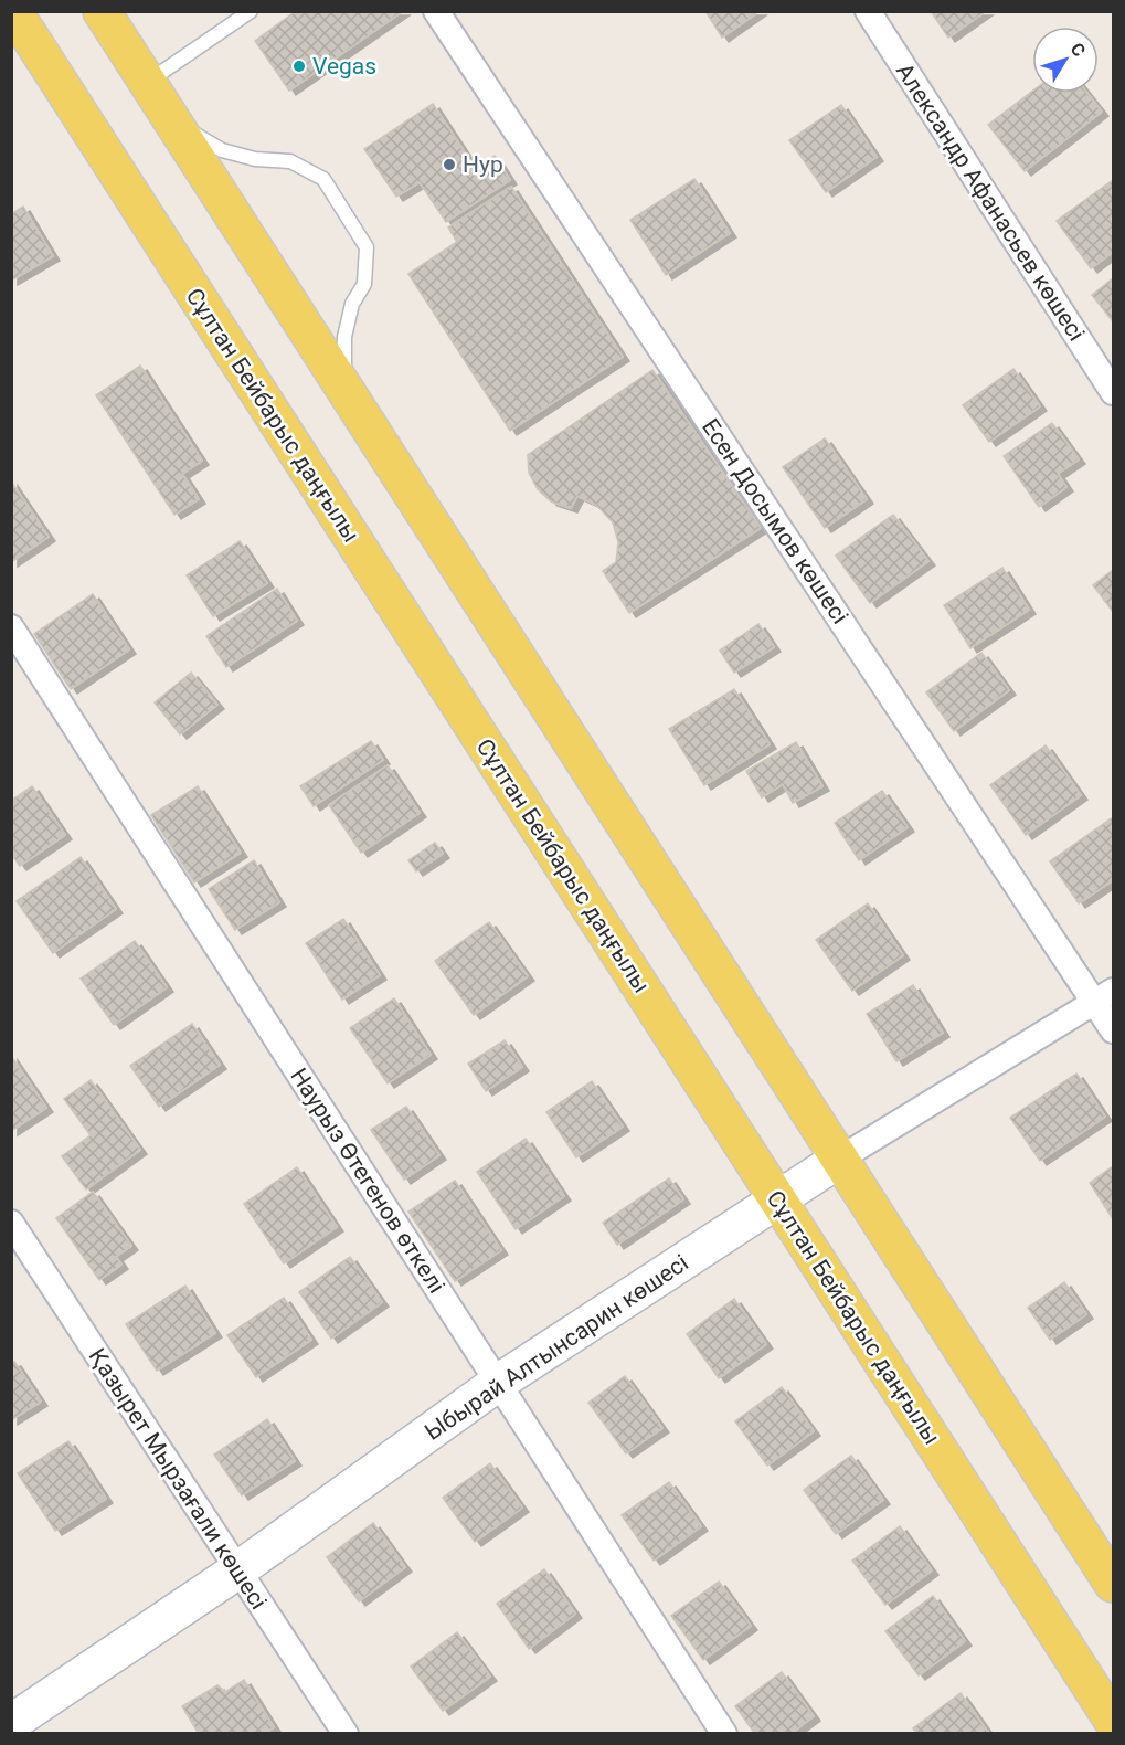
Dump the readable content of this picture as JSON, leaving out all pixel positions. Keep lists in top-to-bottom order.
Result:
{
  "streets": {
    "main road": ["Сұлтан Бейбарыс даңғылы"],
    "street": [
      "Александр Афанасьев көшесі",
      "Есен Досымов көшесі",
      "Наурыз Өтегенов өткелі",
      "Ыбырай Алтынсарин көшесі",
      "Қазырет Мырзағали көшесі"
    ]
  },
  "crossings": [
    ["Сұлтан Бейбарыс даңғылы", "Ыбырай Алтынсарин көшесі"],
    ["Есен Досымов көшесі", "Ыбырай Алтынсарин көшесі"],
    ["Наурыз Өтегенов өткелі", "Ыбырай Алтынсарин көшесі"],
    ["Ыбырай Алтынсарин көшесі", "Қазырет Мырзағали көшесі"]
  ],
  "places": ["Vegas", "Нур"],
  "north": "top right"
}
